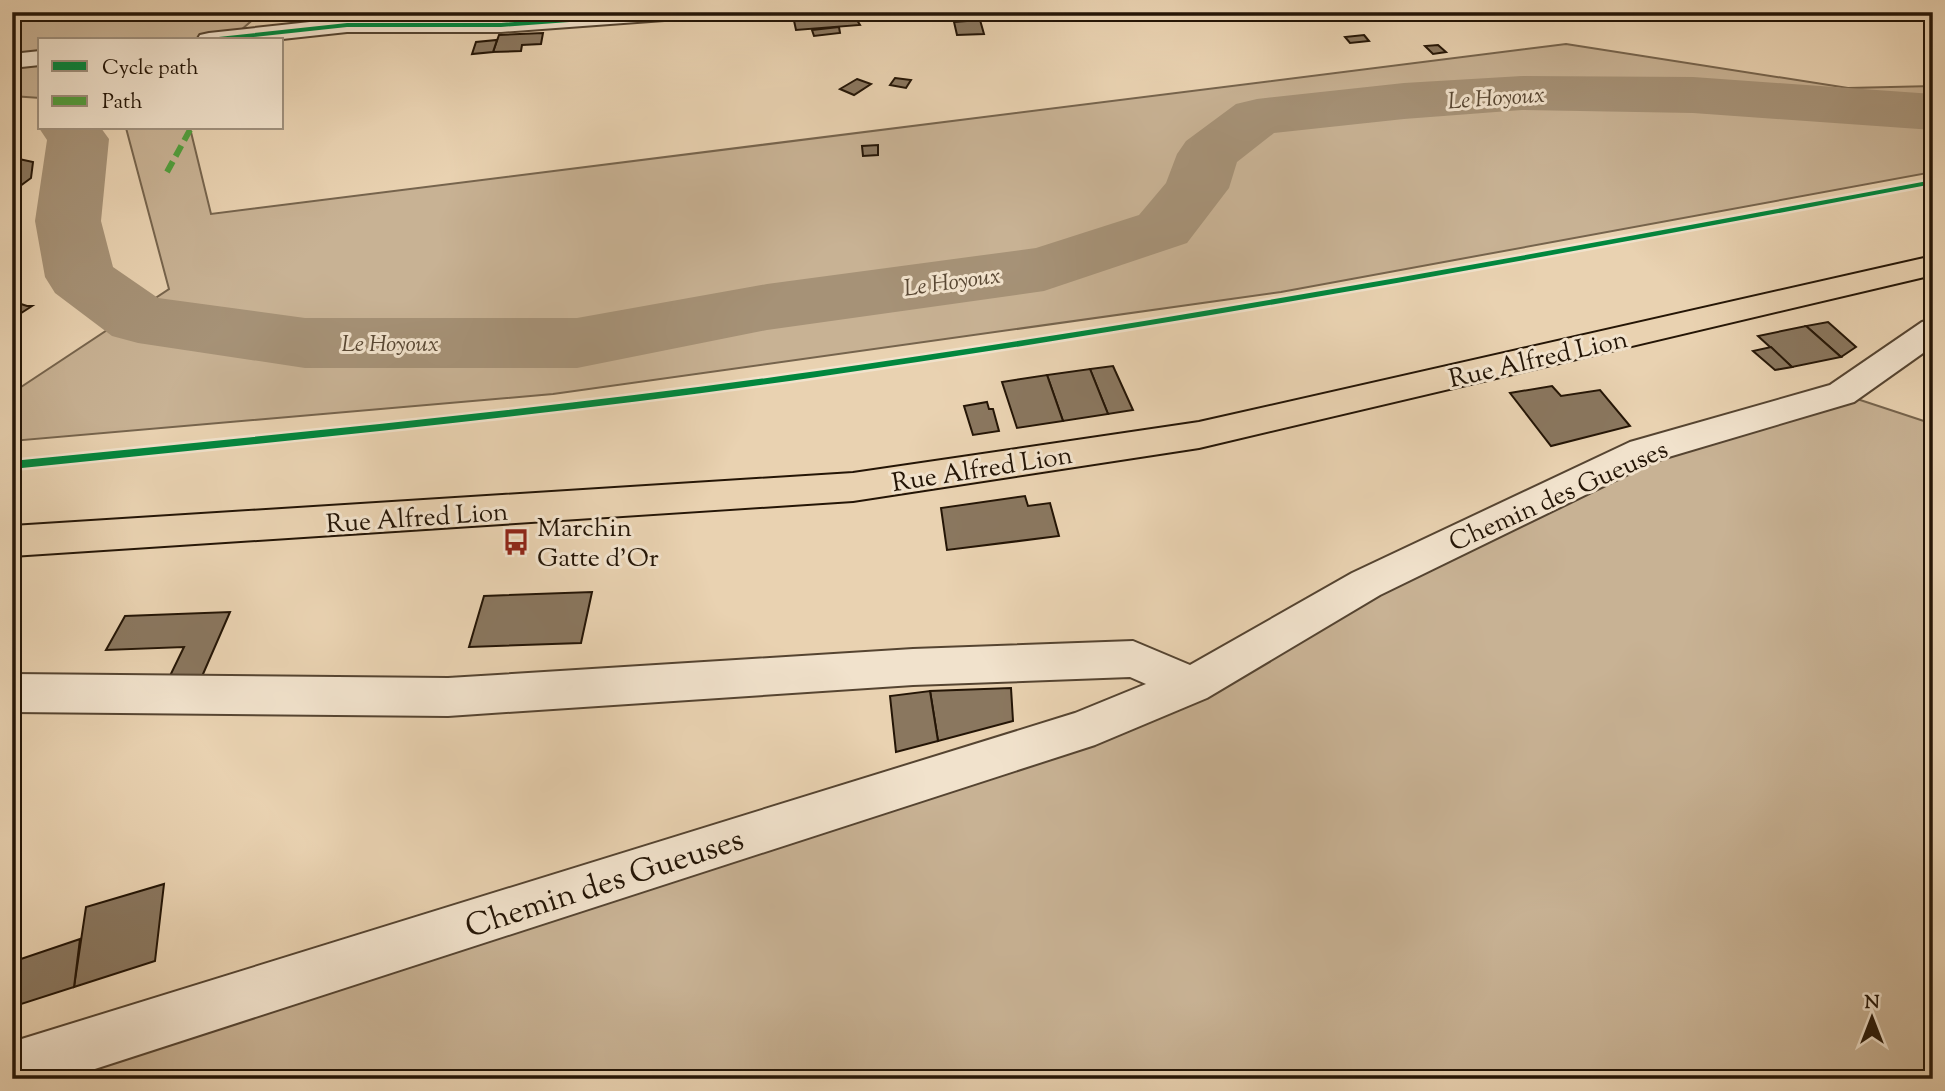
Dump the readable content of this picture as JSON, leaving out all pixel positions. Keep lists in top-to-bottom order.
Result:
{
  "streets": {
    "main road": ["Rue Alfred Lion"],
    "street": ["Chemin des Gueuses"]
  },
  "water": ["Le Hoyoux"],
  "places": {
    "bus stop": ["Marchin Gatte d'Or"]
  },
  "legend": ["Cycle path", "Path"],
  "north": "top"
}
